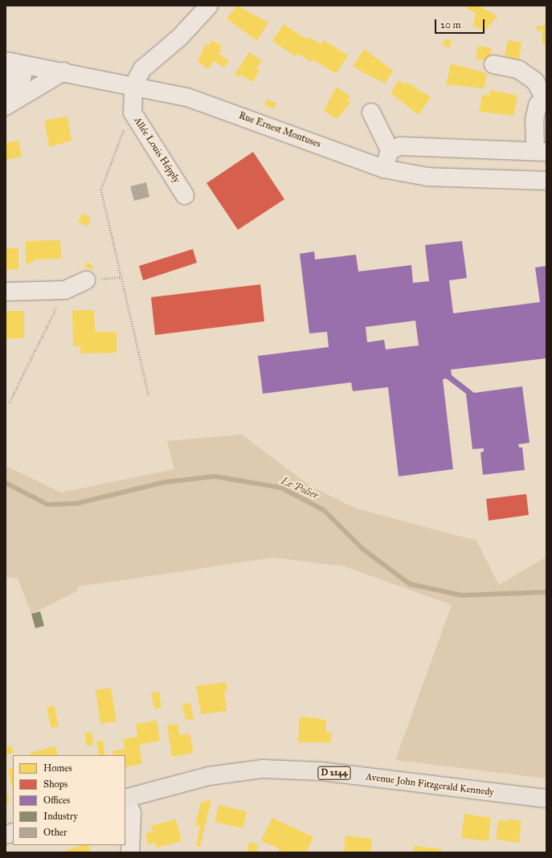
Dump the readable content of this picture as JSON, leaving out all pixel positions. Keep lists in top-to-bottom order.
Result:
{
  "streets": {
    "main road": ["D 2144", "Avenue John Fitzgerald Kennedy"],
    "street": ["Rue Ernest Montuses", "Allée Louis Hépply"]
  },
  "crossings": [
    ["Rue Ernest Montuses", "Allée Louis Hépply"]
  ],
  "water": ["Le Polier"],
  "legend": [
    "Homes",
    "Shops",
    "Offices",
    "Industry",
    "Other"
  ],
  "scale_bar": "20 m"
}
